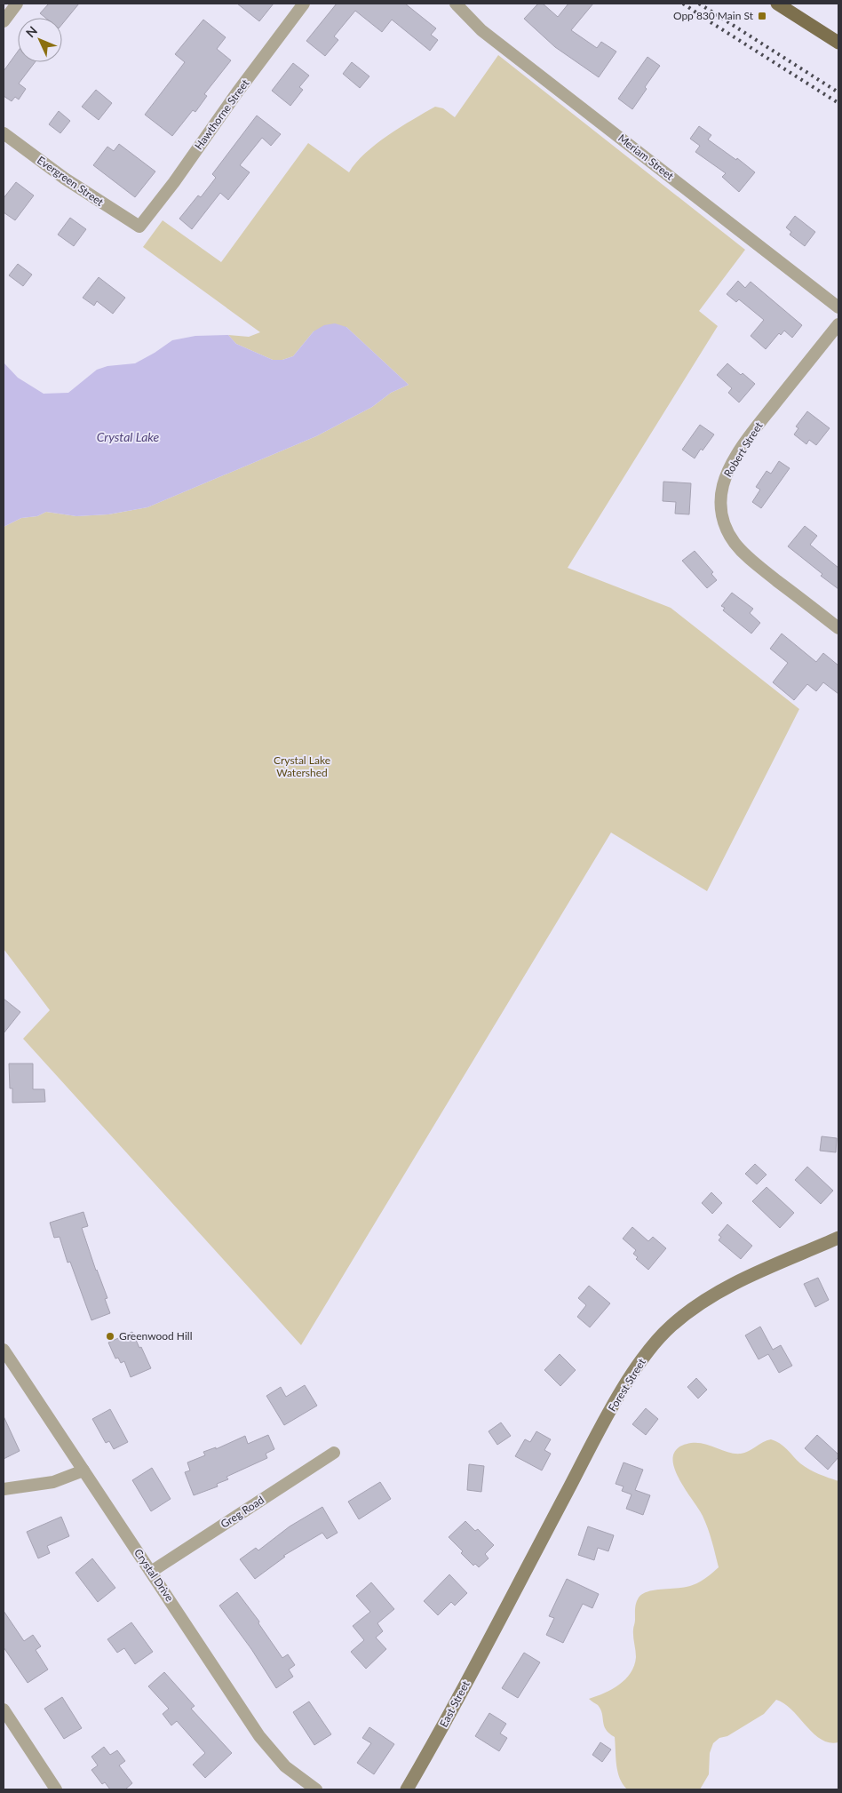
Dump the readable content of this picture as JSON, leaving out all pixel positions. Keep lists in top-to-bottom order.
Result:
{
  "streets": {
    "main road": ["Forest Street", "East Street"],
    "street": [
      "Hawthorne Street",
      "Meriam Street",
      "Evergreen Street",
      "Robert Street",
      "Greg Road",
      "Crystal Drive"
    ]
  },
  "crossings": [
    ["Hawthorne Street", "Evergreen Street"],
    ["Forest Street", "East Street"],
    ["Greg Road", "Crystal Drive"]
  ],
  "water": ["Crystal Lake"],
  "parks": ["Crystal Lake Watershed"],
  "places": {
    "transit": ["Opp 830 Main St"],
    "other": ["Greenwood Hill"]
  },
  "north": "top left"
}
